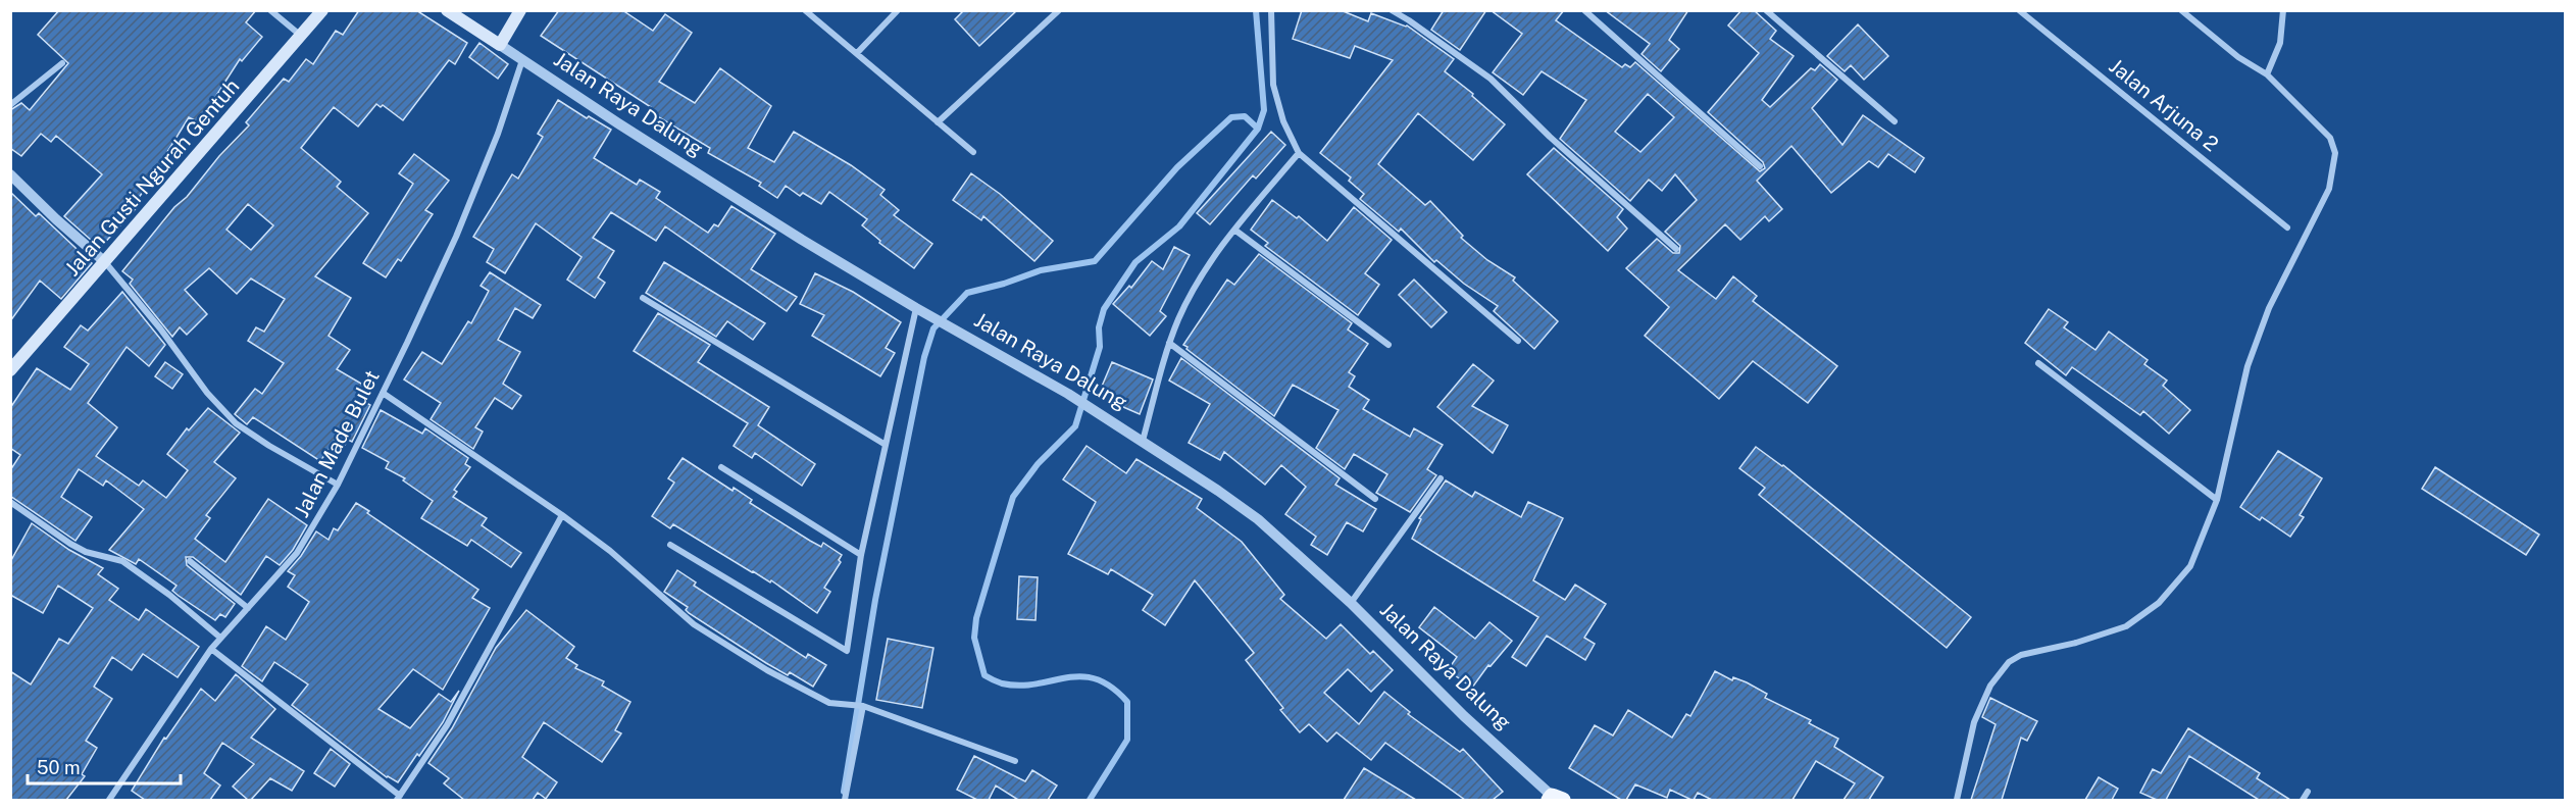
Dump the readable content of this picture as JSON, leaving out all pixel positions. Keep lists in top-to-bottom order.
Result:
{
  "streets": {
    "main road": ["Jalan Gusti Ngurah Gentuh"],
    "street": ["Jalan Raya Dalung", "Jalan Arjuna 2", "Jalan Made Bulet"]
  },
  "crossings": [
    ["Jalan Raya Dalung", "Jalan Made Bulet"]
  ],
  "scale_bar": "50 m"
}
